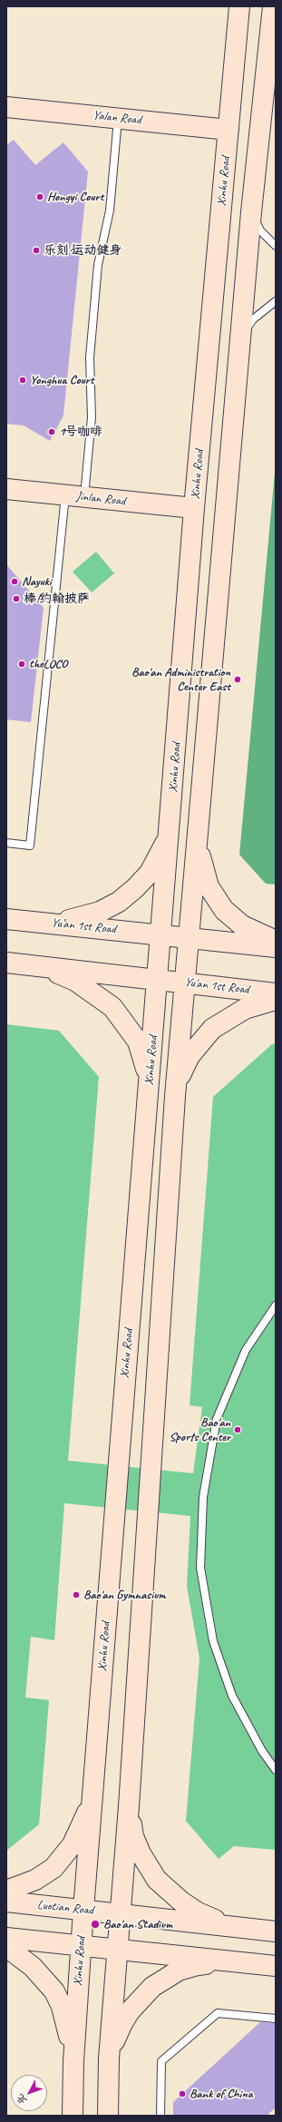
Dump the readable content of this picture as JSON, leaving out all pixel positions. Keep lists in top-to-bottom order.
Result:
{
  "streets": {
    "main road": [
      "Yalan Road",
      "Xinhu Road",
      "Jinlan Road",
      "Yu’an 1st Road",
      "Yu'an 1st Road",
      "Luotian Road"
    ]
  },
  "crossings": [
    ["Yalan Road", "Xinhu Road"],
    ["Xinhu Road", "Jinlan Road"],
    ["Xinhu Road", "Yu’an 1st Road"],
    ["Xinhu Road", "Yu'an 1st Road"],
    ["Xinhu Road", "Luotian Road"]
  ],
  "places": [
    "Hongyi Court",
    "乐刻·运动健身",
    "Yonghua Court",
    "1号咖啡",
    "Nayuki",
    "棒!约翰披萨",
    "theLOCO",
    "Bao'an Administration Center East",
    "Bao'an Sports Center",
    "Bao'an Gymnasium",
    "Bao'an Stadium",
    "Bank of China"
  ],
  "north": "bottom left"
}
